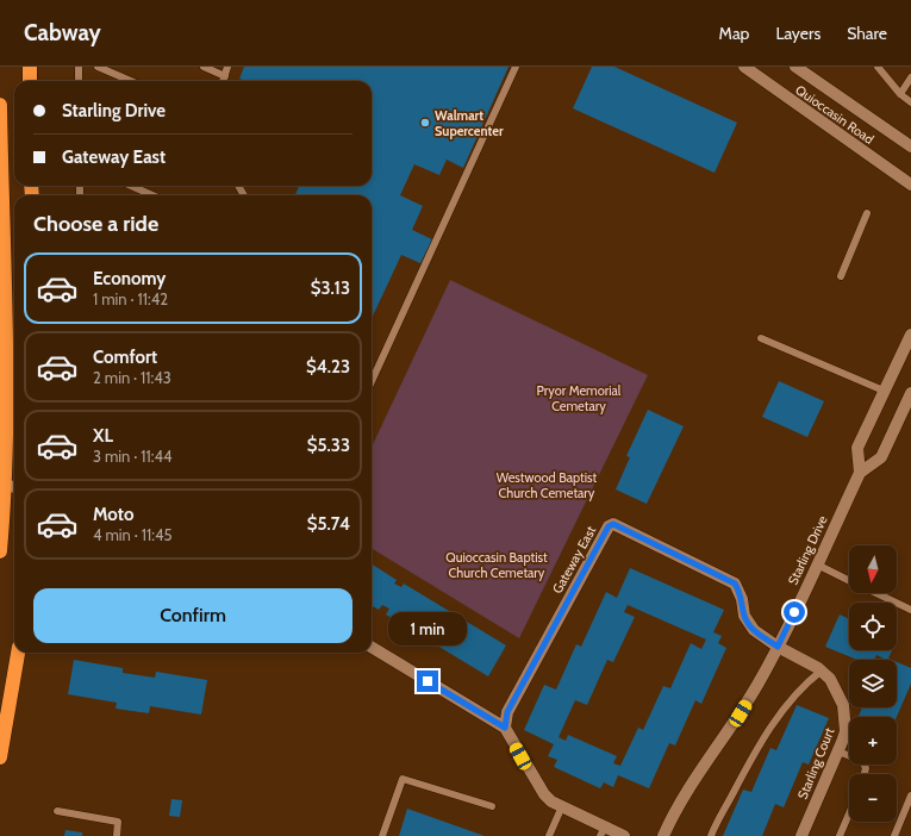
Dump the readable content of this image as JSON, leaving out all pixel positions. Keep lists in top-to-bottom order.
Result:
{
  "streets": {
    "street": [
      "Quioccasin Road",
      "Starling Drive",
      "Gateway East",
      "Starling Court"
    ]
  },
  "crossings": [
    ["Starling Drive", "Gateway East"],
    ["Starling Drive", "Starling Court"],
    ["Gateway East", "Starling Court"]
  ],
  "parks": ["Pryor Memorial Cemetary", "Westwood Baptist Church Cemetary", "Quioccasin Baptist Church Cemetary"],
  "places": ["Walmart Supercenter"],
  "north": "bottom",
  "page": {
    "header": "Cabway",
    "nav": ["Map", "Layers", "Share"],
    "banner": ["Starling Drive", "Gateway East"],
    "heading": "Choose a ride",
    "list": [
      {
        "name": "Economy",
        "note": "1 min · 11:42",
        "value": "$3.13"
      },
      {
        "name": "Comfort",
        "note": "2 min · 11:43",
        "value": "$4.23"
      },
      {
        "name": "XL",
        "note": "3 min · 11:44",
        "value": "$5.33"
      },
      {
        "name": "Moto",
        "note": "4 min · 11:45",
        "value": "$5.74"
      }
    ],
    "map_buttons": ["+", "−"],
    "buttons": "Confirm",
    "bubble": "1 min"
  }
}
